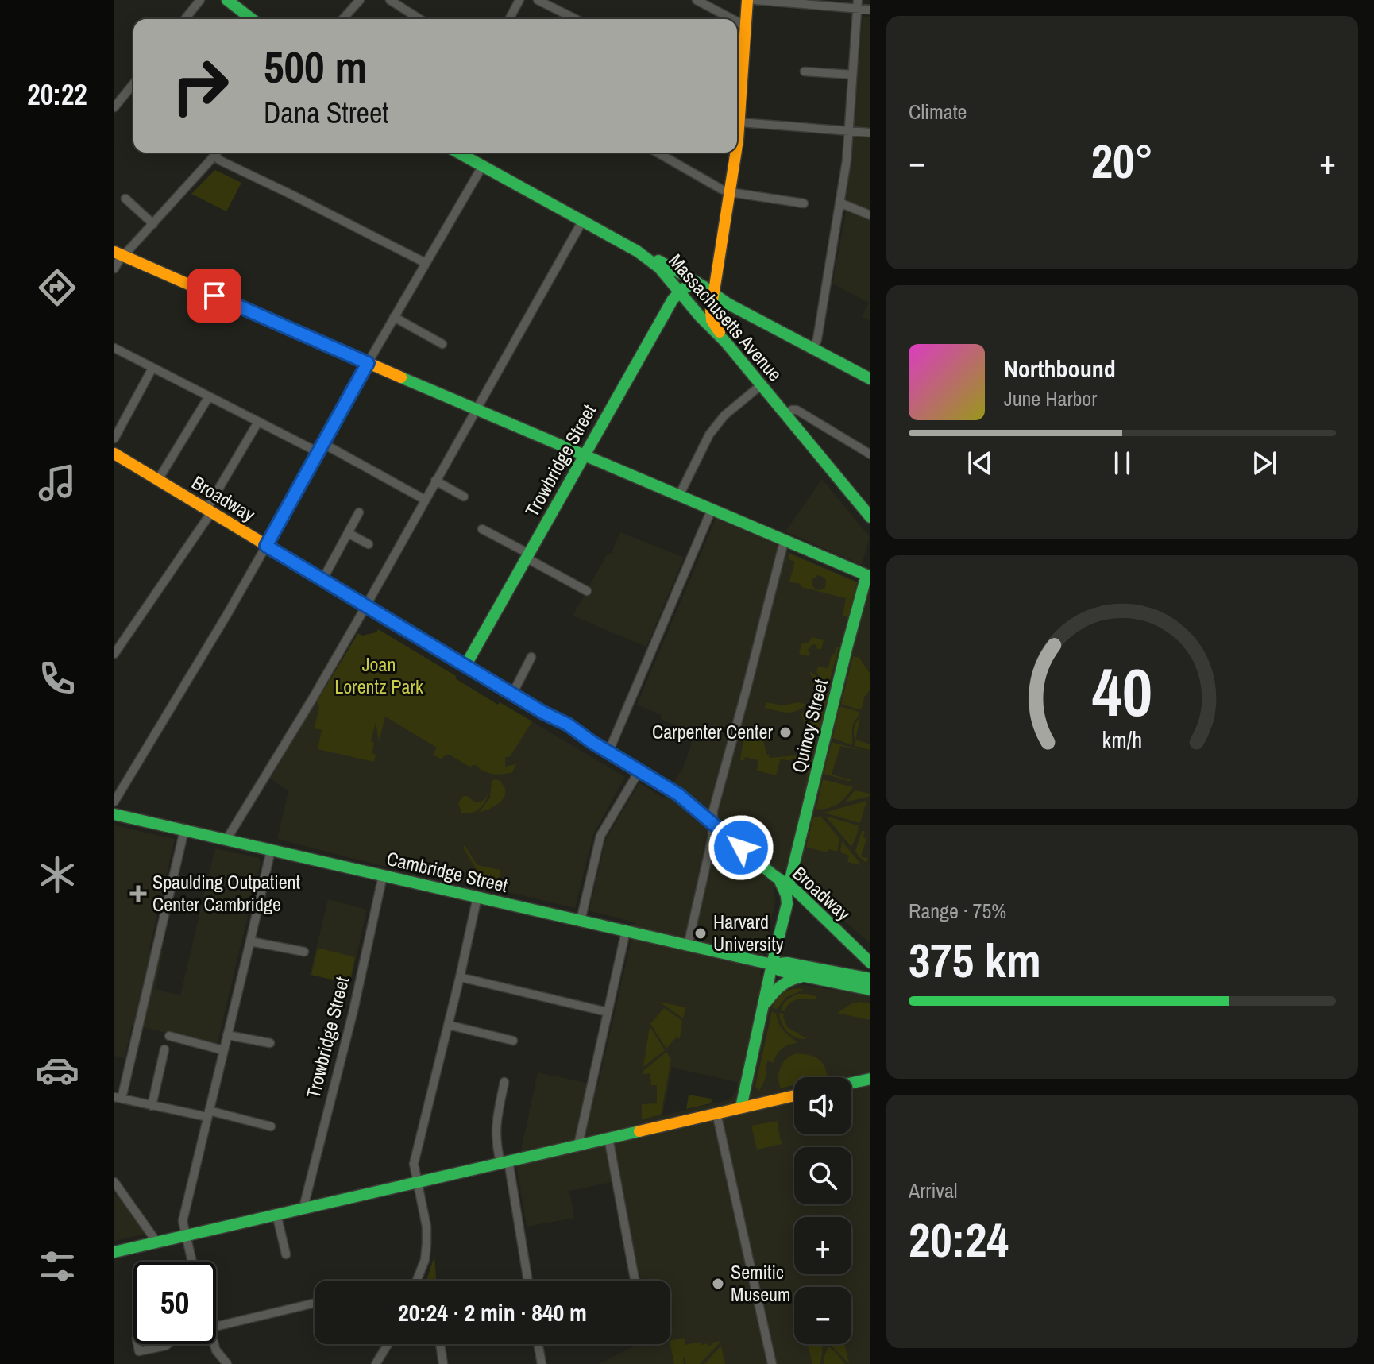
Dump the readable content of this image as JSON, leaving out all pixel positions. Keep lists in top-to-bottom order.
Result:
{
  "streets": {
    "main road": [
      "Massachusetts Avenue",
      "Trowbridge Street",
      "Broadway",
      "Quincy Street",
      "Cambridge Street"
    ]
  },
  "crossings": [
    ["Massachusetts Avenue", "Trowbridge Street"],
    ["Trowbridge Street", "Broadway"],
    ["Trowbridge Street", "Cambridge Street"],
    ["Broadway", "Quincy Street"]
  ],
  "parks": ["Joan Lorentz Park"],
  "places": {
    "other": ["Carpenter Center", "Harvard University", "Semitic Museum"],
    "health": ["Spaulding Outpatient Center Cambridge"]
  },
  "page": {
    "tabs": "20:22",
    "tile": [
      "Climate",
      ["Range · 75%", "375 km"],
      ["Arrival", "20:24"]
    ],
    "turn": ["500 m", "Dana Street"],
    "heat": ["−", "20°", "+"],
    "song": ["Northbound", "June Harbor"],
    "map_buttons": ["+", "−"],
    "limit": "50",
    "trip": "20:24 · 2 min · 840 m",
    "gauge": ["40", "km/h"]
  }
}
